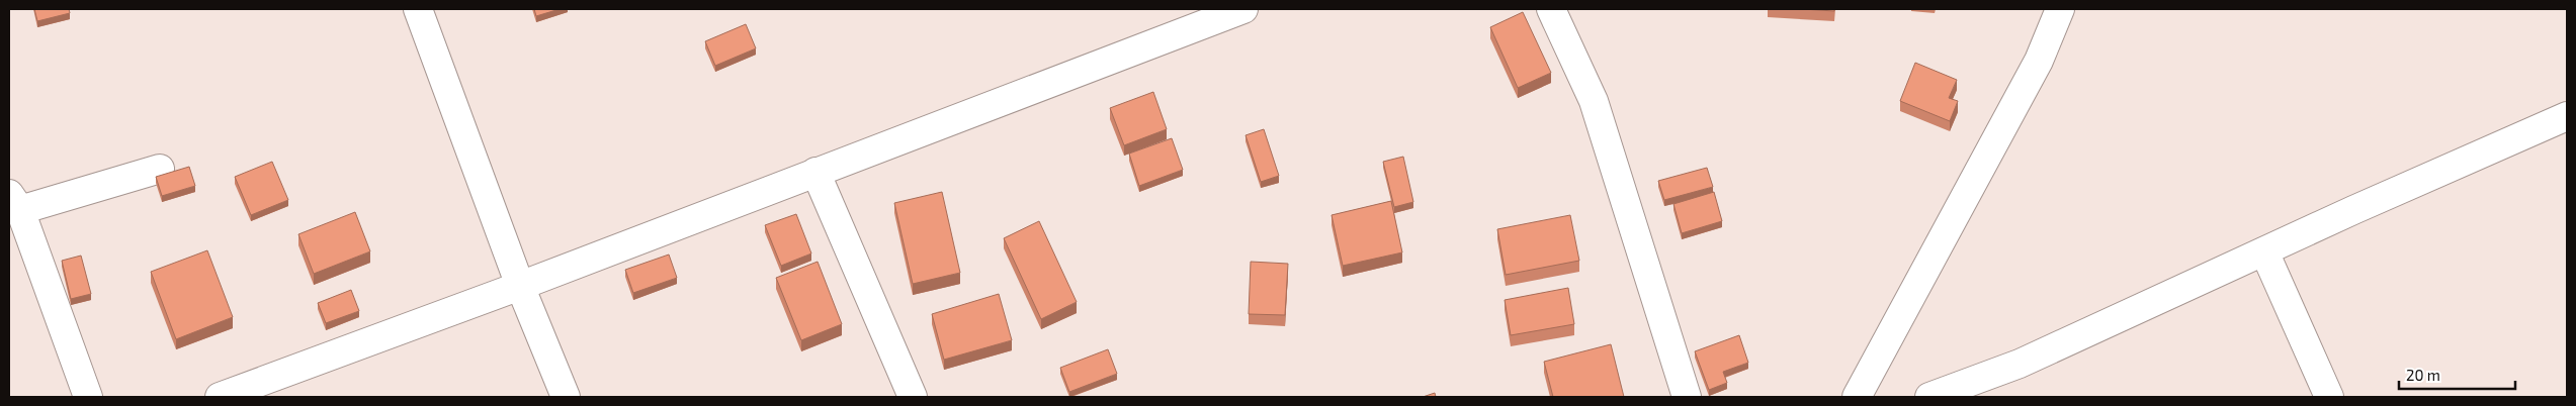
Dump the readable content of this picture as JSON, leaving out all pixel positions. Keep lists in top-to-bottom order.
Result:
{
  "scale_bar": "20 m"
}
